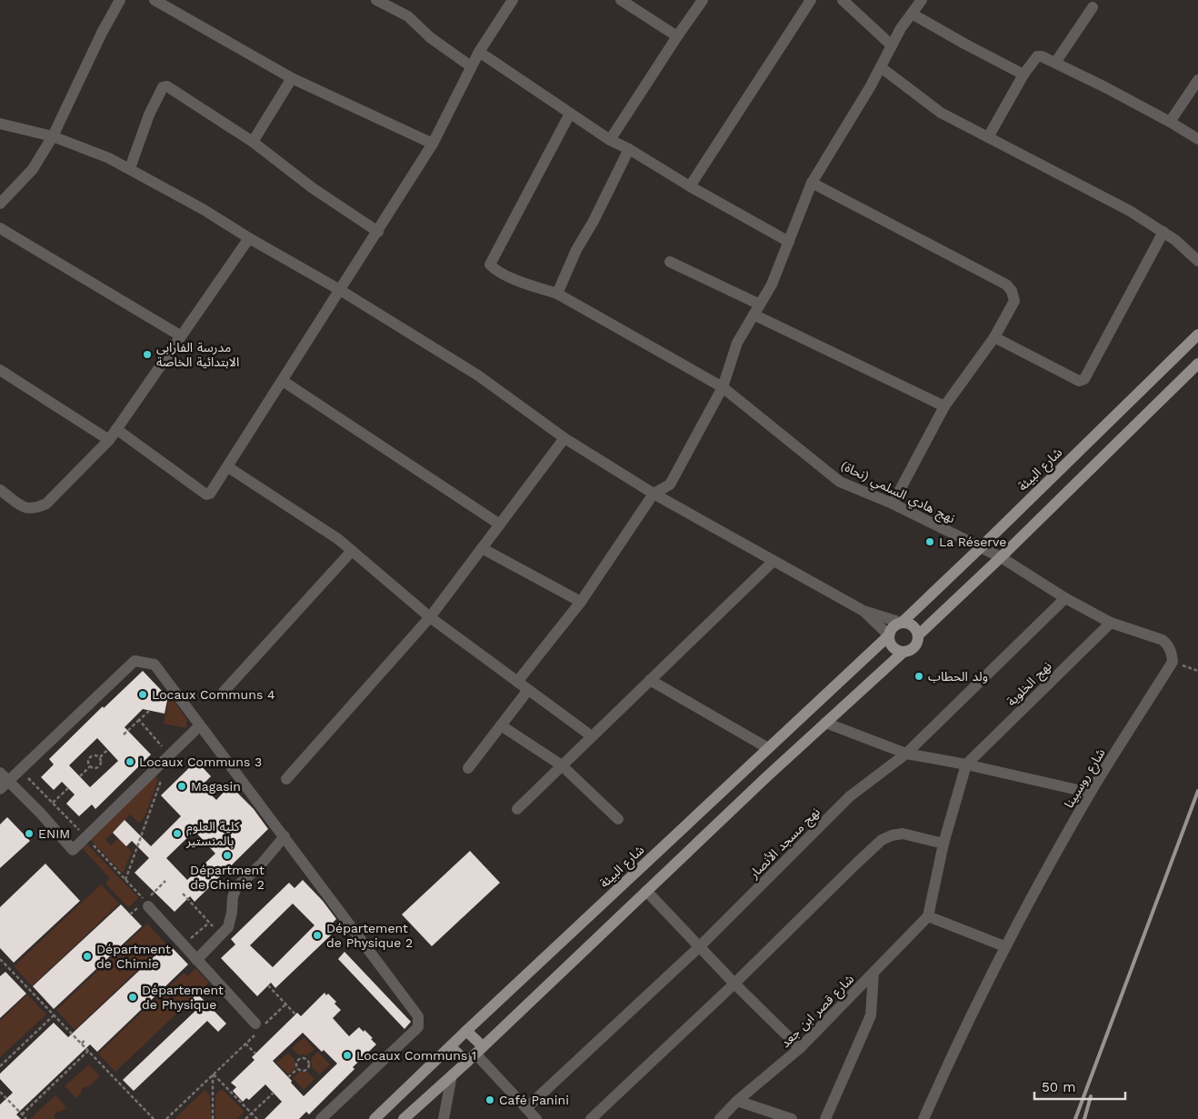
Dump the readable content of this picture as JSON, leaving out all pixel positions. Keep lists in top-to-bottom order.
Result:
{
  "streets": {
    "main road": ["شارع البيئة"],
    "street": [
      "نهج هادي السلمي (نحاة)",
      "نهج الخلوية",
      "شارع روسبينا",
      "نهج مسجد الأنصار",
      "شارع قصر ابن جعد"
    ]
  },
  "crossings": [
    ["شارع البيئة", "نهج هادي السلمي (نحاة)"]
  ],
  "places": [
    "مدرسة الفارابي الابتدائية الخاصة",
    "La Réserve",
    "ولد الحطاب",
    "Locaux Communs 4",
    "Locaux Communs 3",
    "Magasin",
    "ENIM",
    "كلية العلوم بالمنستير",
    "Départment de Chimie 2",
    "Département de Physique 2",
    "Départment de Chimie",
    "Département de Physique",
    "Locaux Communs 1",
    "Café Panini"
  ],
  "scale_bar": "50 m"
}
